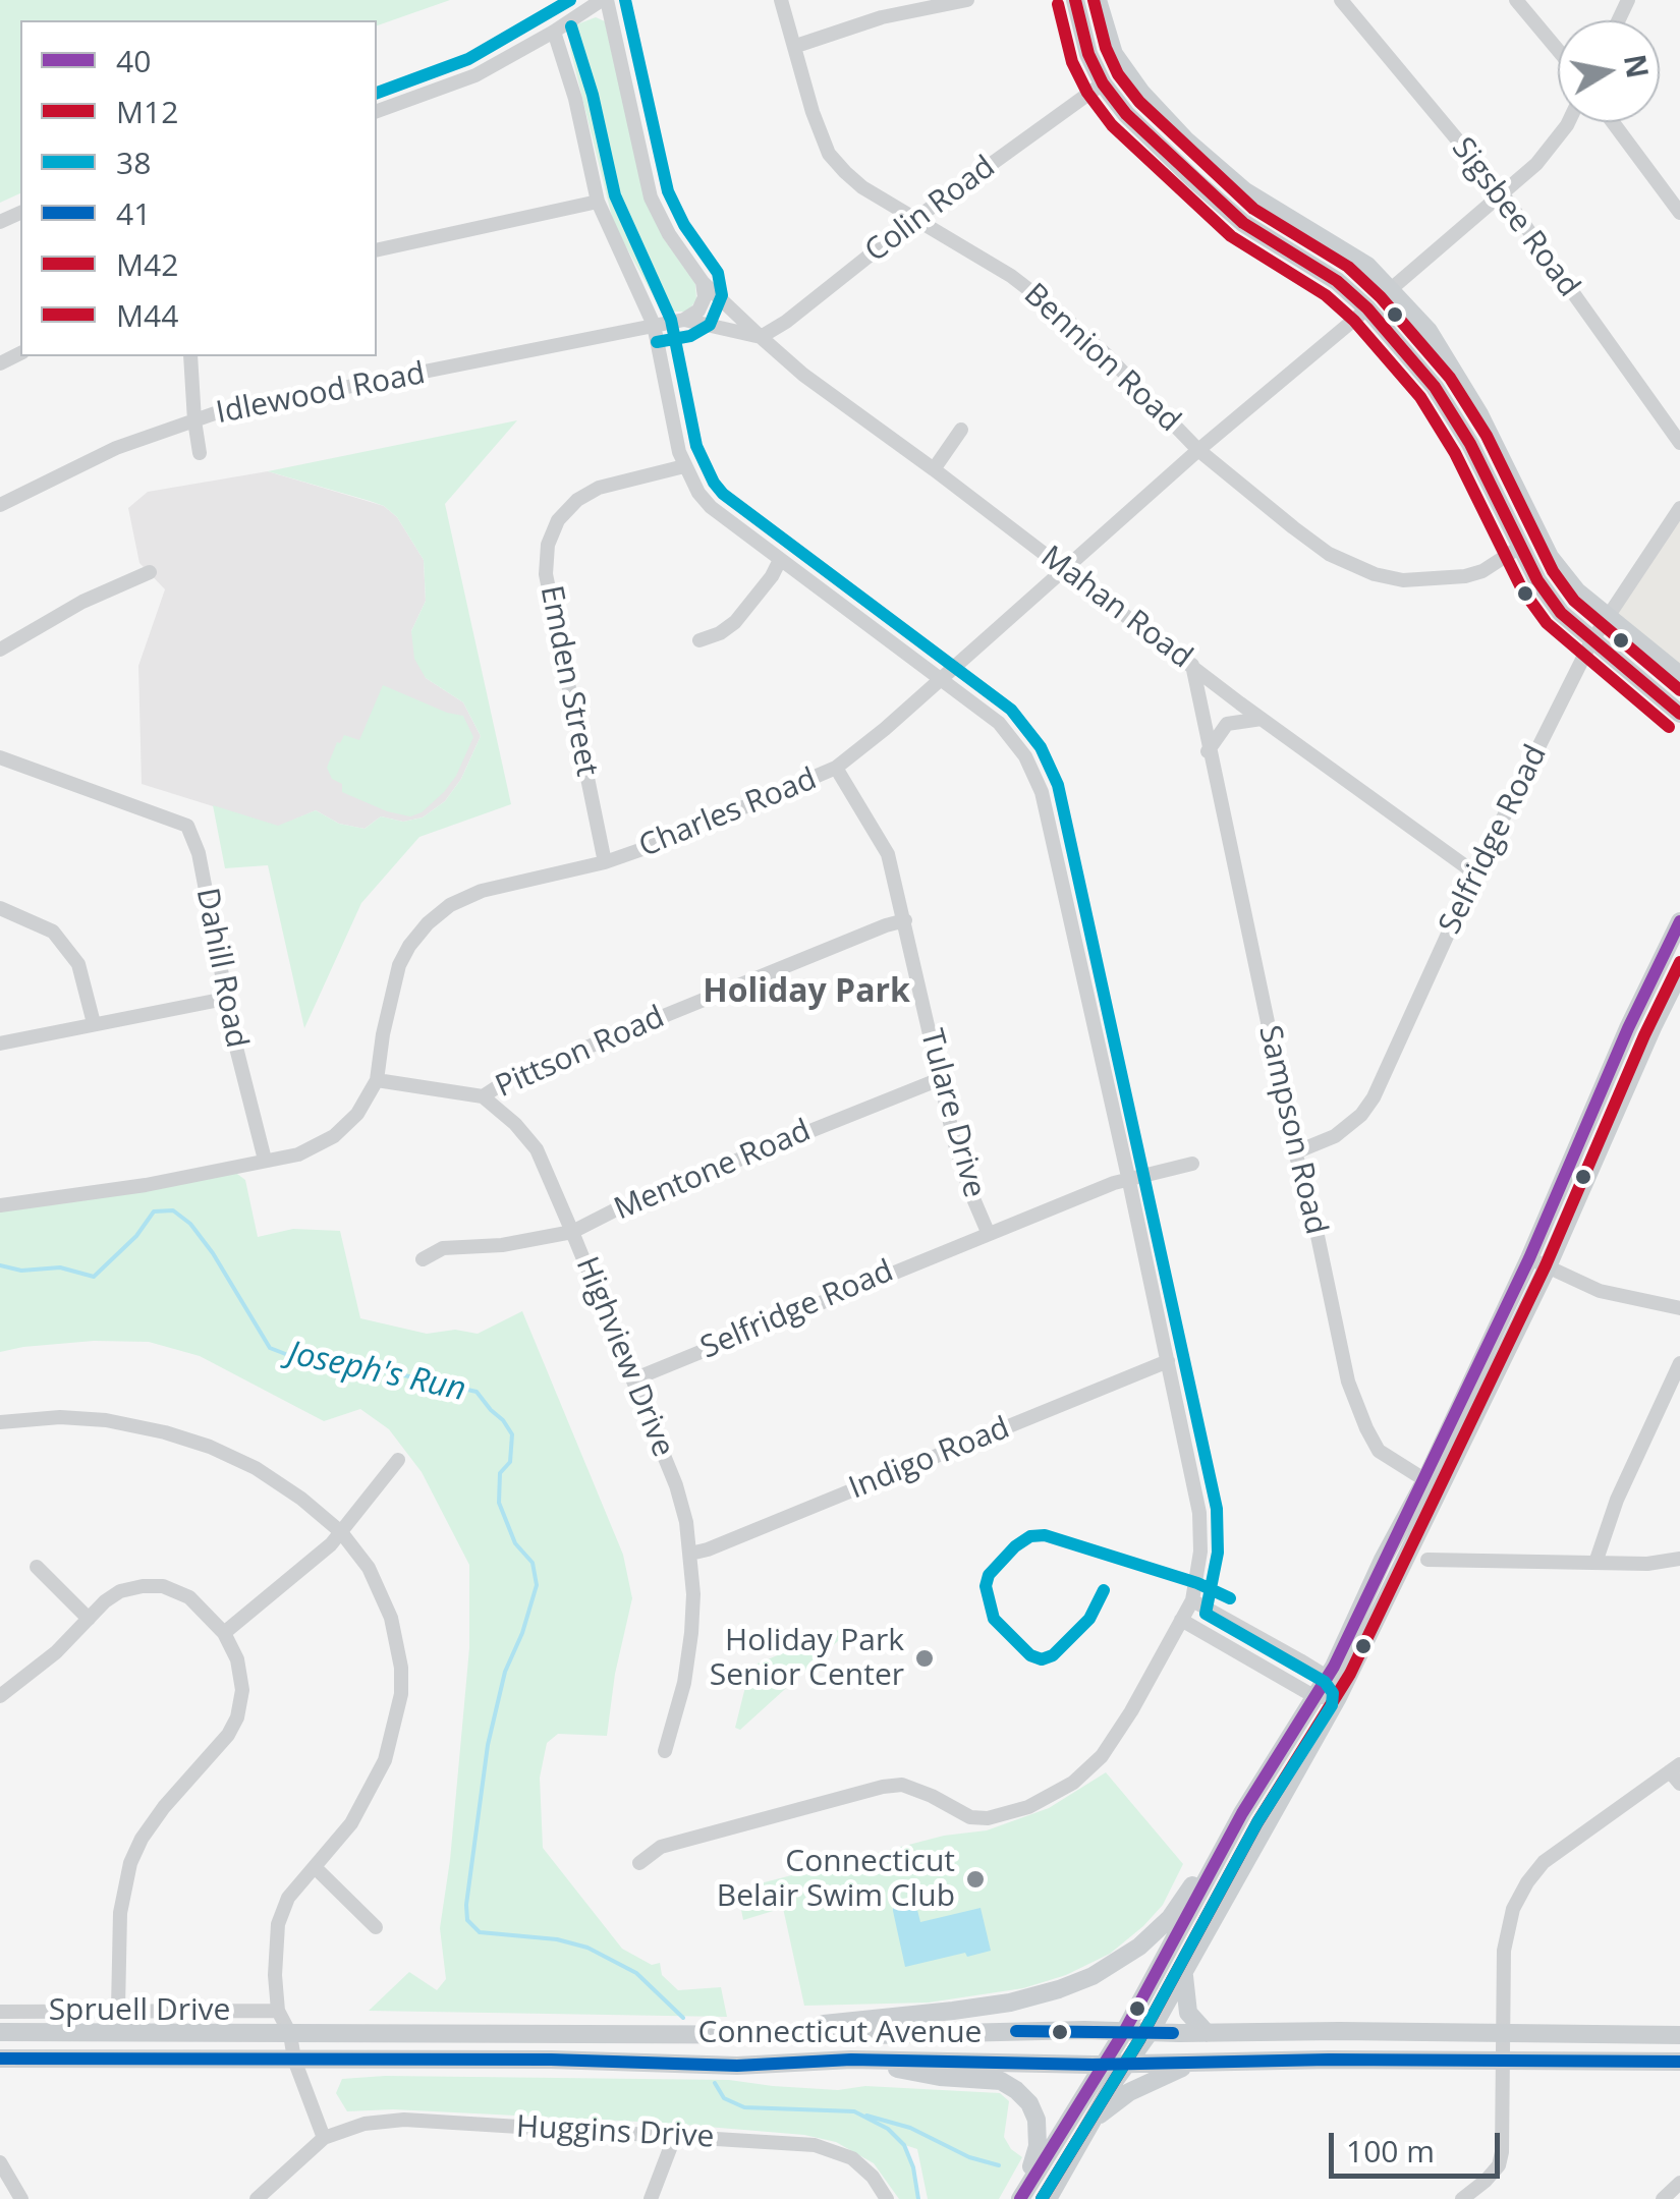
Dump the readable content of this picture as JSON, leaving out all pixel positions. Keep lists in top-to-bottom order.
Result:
{
  "streets": {
    "main road": ["Connecticut Avenue"],
    "street": [
      "Colin Road",
      "Sigsbee Road",
      "Bennion Road",
      "Idlewood Road",
      "Mahan Road",
      "Emden Street",
      "Charles Road",
      "Selfridge Road",
      "Dahill Road",
      "Pittson Road",
      "Tulare Drive",
      "Sampson Road",
      "Mentone Road",
      "Highview Drive",
      "Indigo Road",
      "Spruell Drive",
      "Huggins Drive"
    ]
  },
  "crossings": [
    ["Colin Road", "Bennion Road"],
    ["Colin Road", "Mahan Road"],
    ["Bennion Road", "Charles Road"],
    ["Idlewood Road", "Mahan Road"],
    ["Mahan Road", "Charles Road"],
    ["Mahan Road", "Selfridge Road"],
    ["Mahan Road", "Sampson Road"],
    ["Emden Street", "Charles Road"],
    ["Charles Road", "Dahill Road"],
    ["Charles Road", "Tulare Drive"],
    ["Selfridge Road", "Tulare Drive"],
    ["Selfridge Road", "Sampson Road"],
    ["Selfridge Road", "Highview Drive"],
    ["Pittson Road", "Tulare Drive"],
    ["Pittson Road", "Highview Drive"],
    ["Tulare Drive", "Mentone Road"],
    ["Mentone Road", "Highview Drive"],
    ["Highview Drive", "Indigo Road"]
  ],
  "districts": ["Holiday Park"],
  "water": ["Joseph's Run"],
  "places": ["Holiday Park Senior Center", "Connecticut Belair Swim Club"],
  "lines": [
    "transit line 38",
    "transit line M42",
    "transit line M44",
    "transit line M12",
    "transit line 40",
    "transit line 41"
  ],
  "legend": [
    "40",
    "M12",
    "38",
    "41",
    "M42",
    "M44"
  ],
  "scale_bar": "100 m",
  "north": "right"
}
